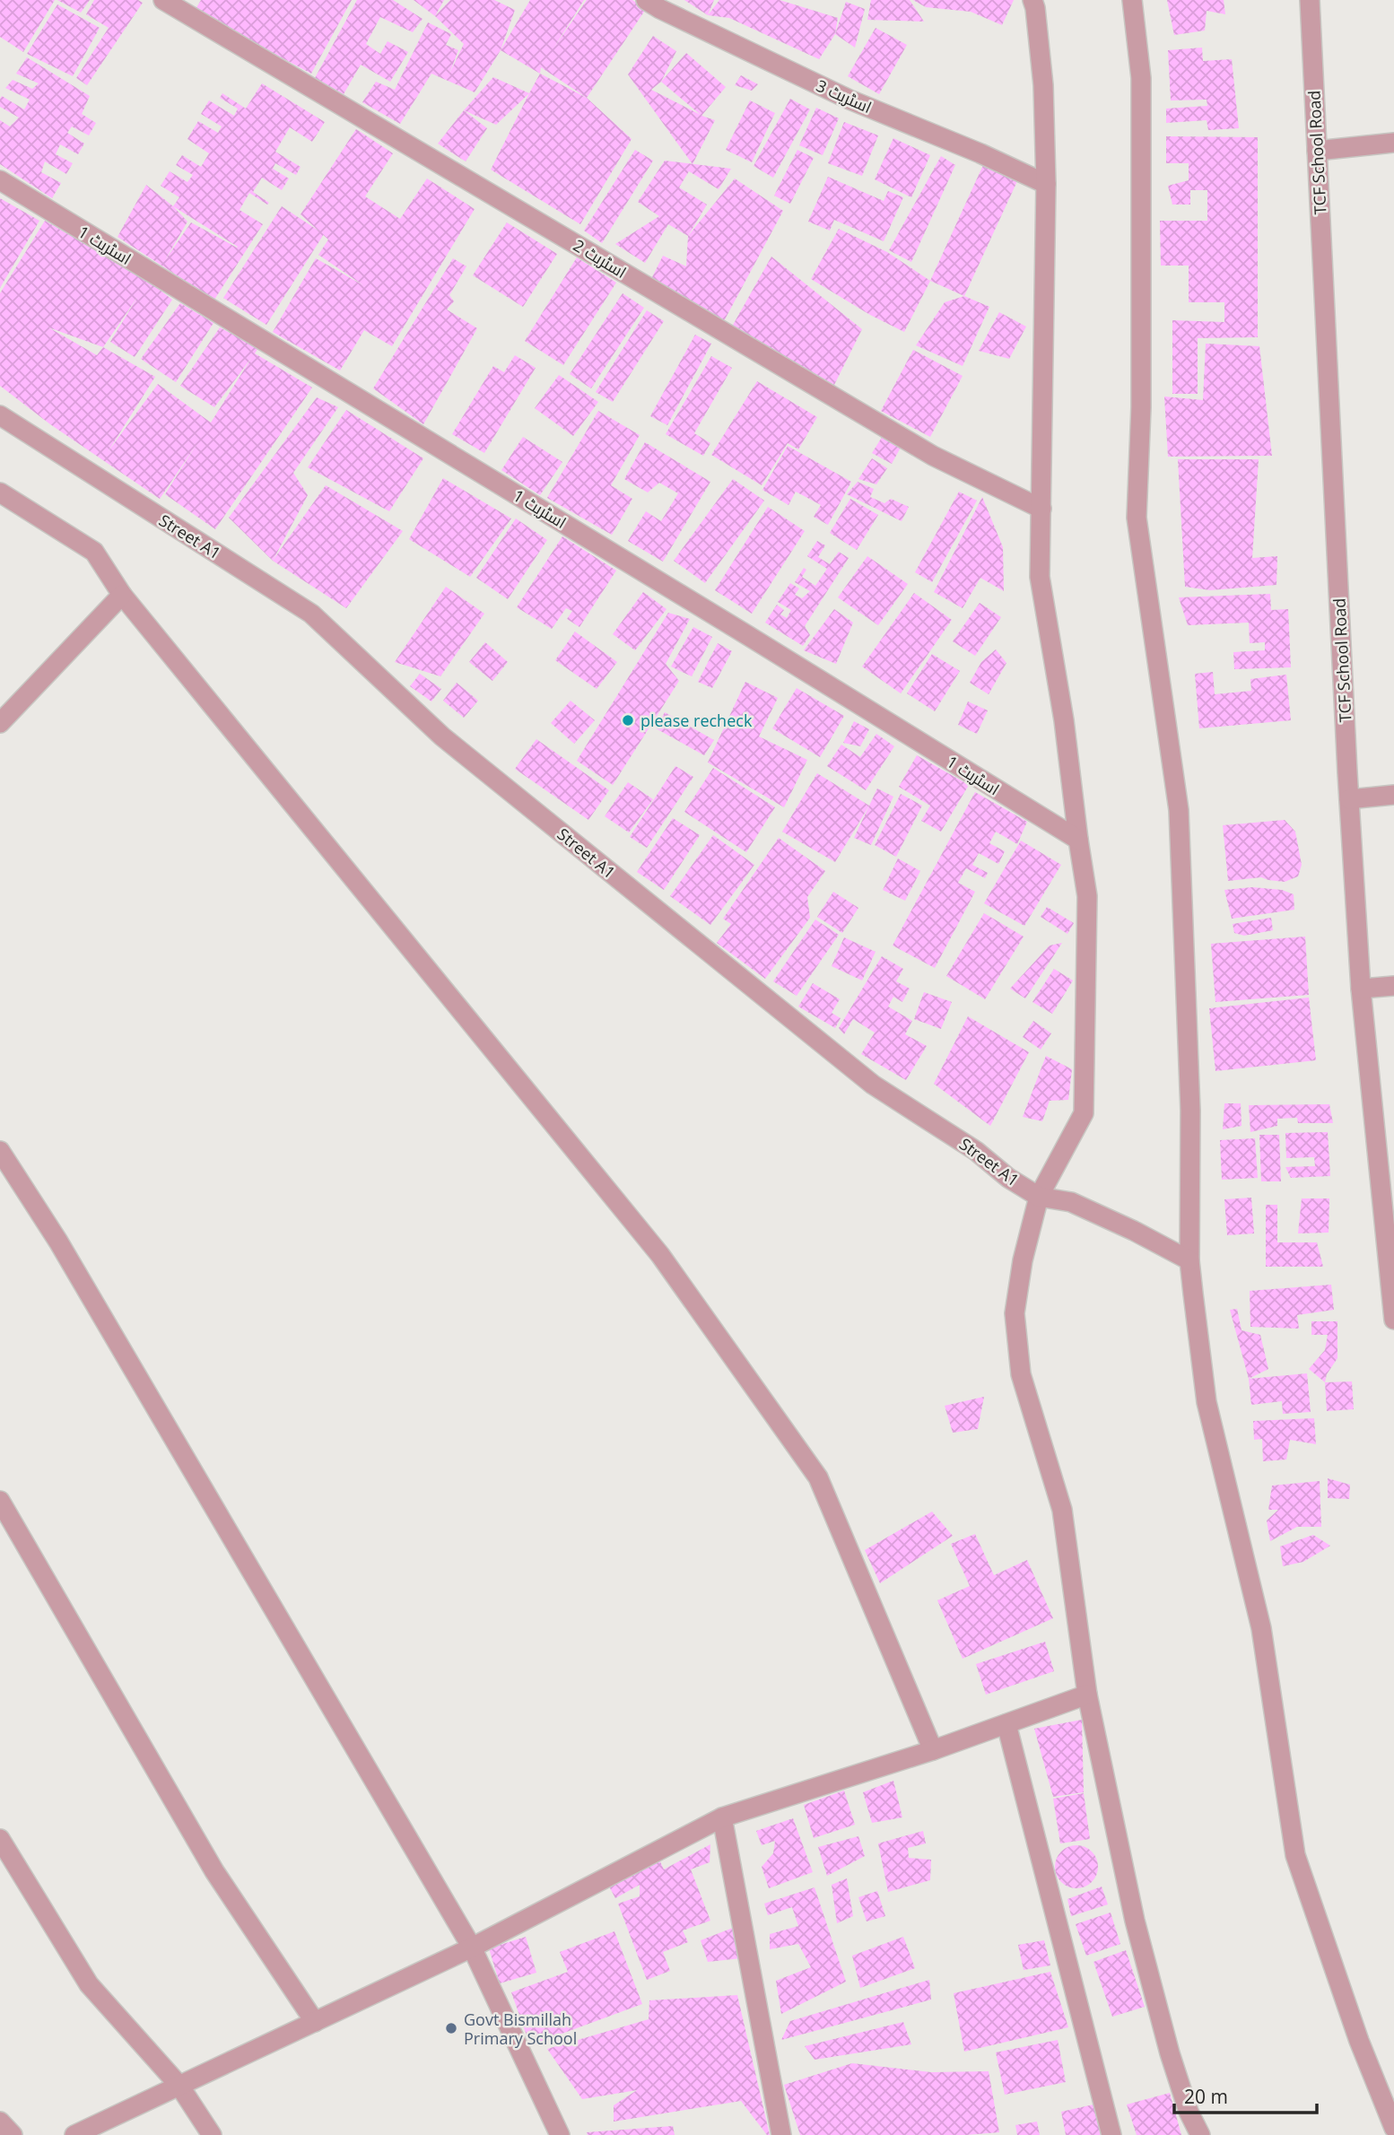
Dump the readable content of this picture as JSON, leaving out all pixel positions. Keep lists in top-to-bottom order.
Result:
{
  "streets": {
    "street": [
      "اسٹریٹ 3",
      "TCF School Road",
      "اسٹریٹ 1",
      "اسٹریٹ 2",
      "Street A1"
    ]
  },
  "places": ["please recheck", "Govt Bismillah Primary School"],
  "scale_bar": "20 m"
}
